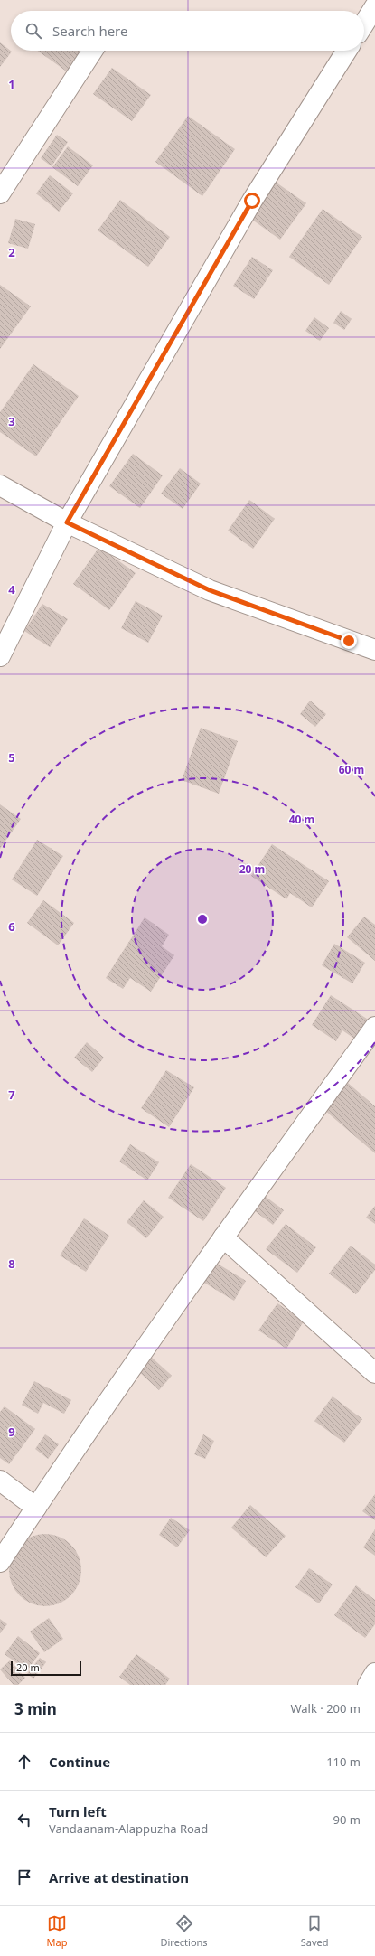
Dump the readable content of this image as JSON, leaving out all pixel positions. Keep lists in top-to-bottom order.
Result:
{
  "scale_bar": "20 m",
  "page": {
    "search": "Search here",
    "scale": "20 m",
    "heading": ["3 min", "Walk · 200 m"],
    "list": [
      ["Continue", "110 m"],
      ["Turn left", "Vandaanam-Alappuzha Road", "90 m"],
      "Arrive at destination"
    ],
    "nav": ["Map", "Directions", "Saved"]
  },
  "grid": {
    "rows": [
      "1",
      "2",
      "3",
      "4",
      "5",
      "6",
      "7",
      "8",
      "9"
    ]
  },
  "rings": ["60 m", "40 m", "20 m"]
}
